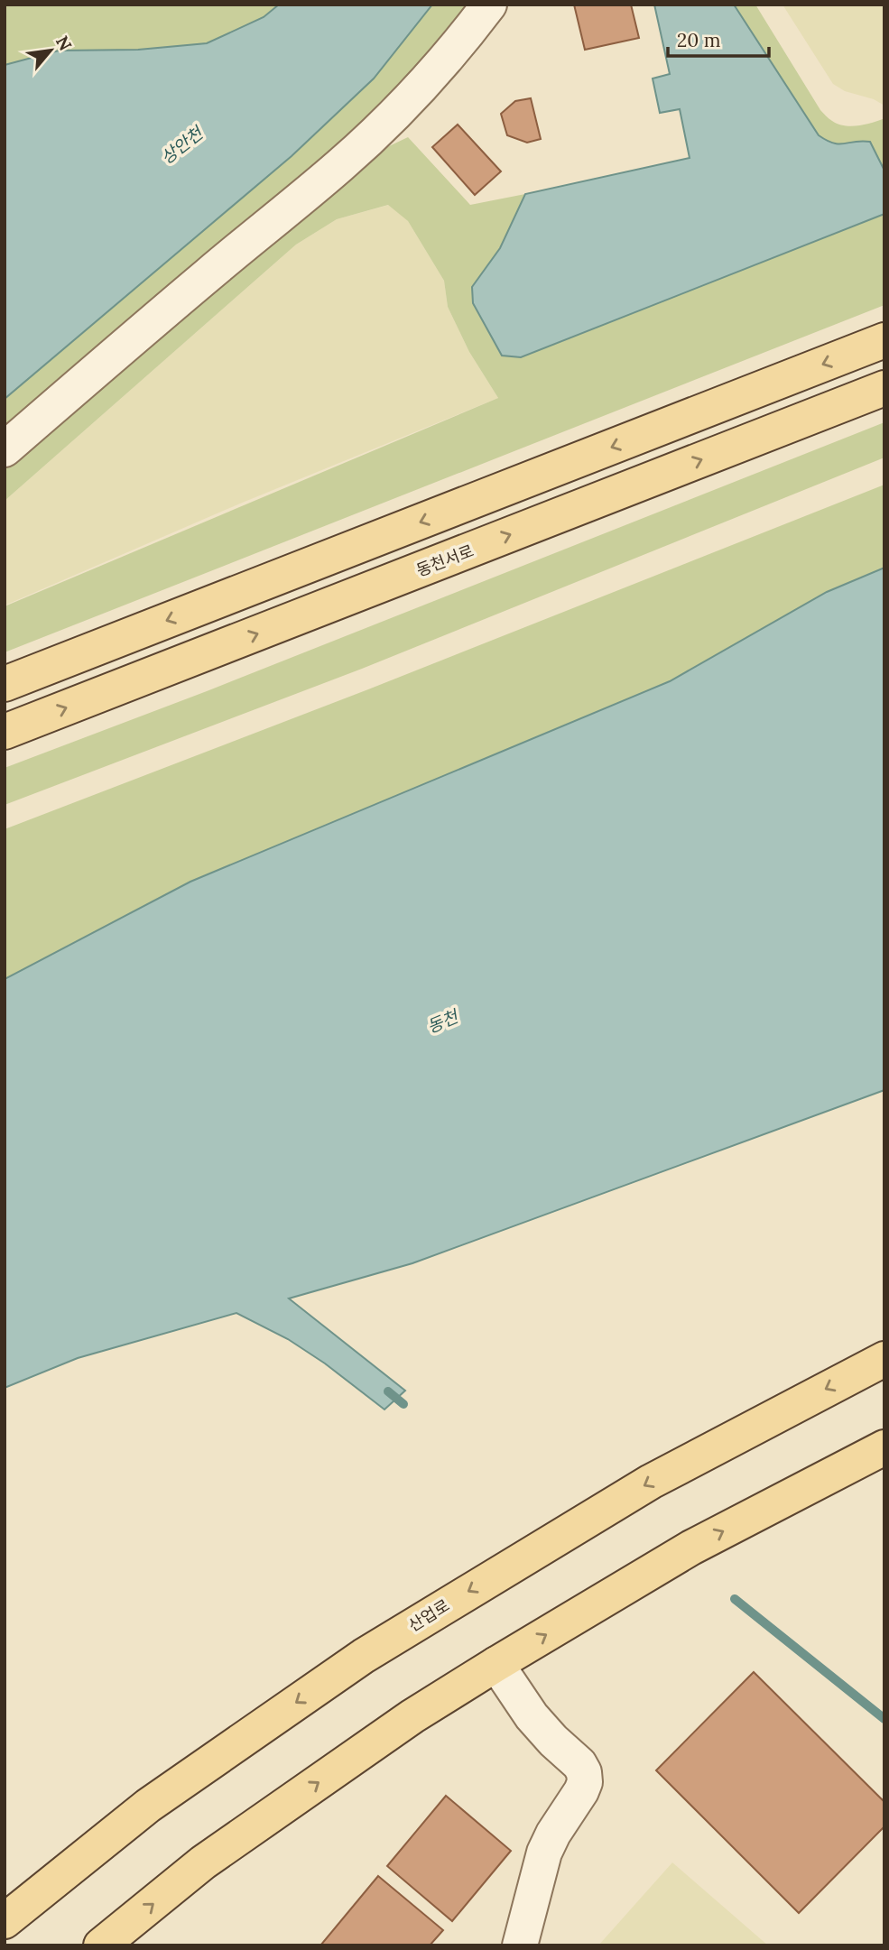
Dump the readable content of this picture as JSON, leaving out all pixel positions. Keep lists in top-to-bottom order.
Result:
{
  "streets": {
    "main road": ["동천서로", "산업로"]
  },
  "water": ["상안천", "동천"],
  "scale_bar": "20 m",
  "north": "top right"
}
